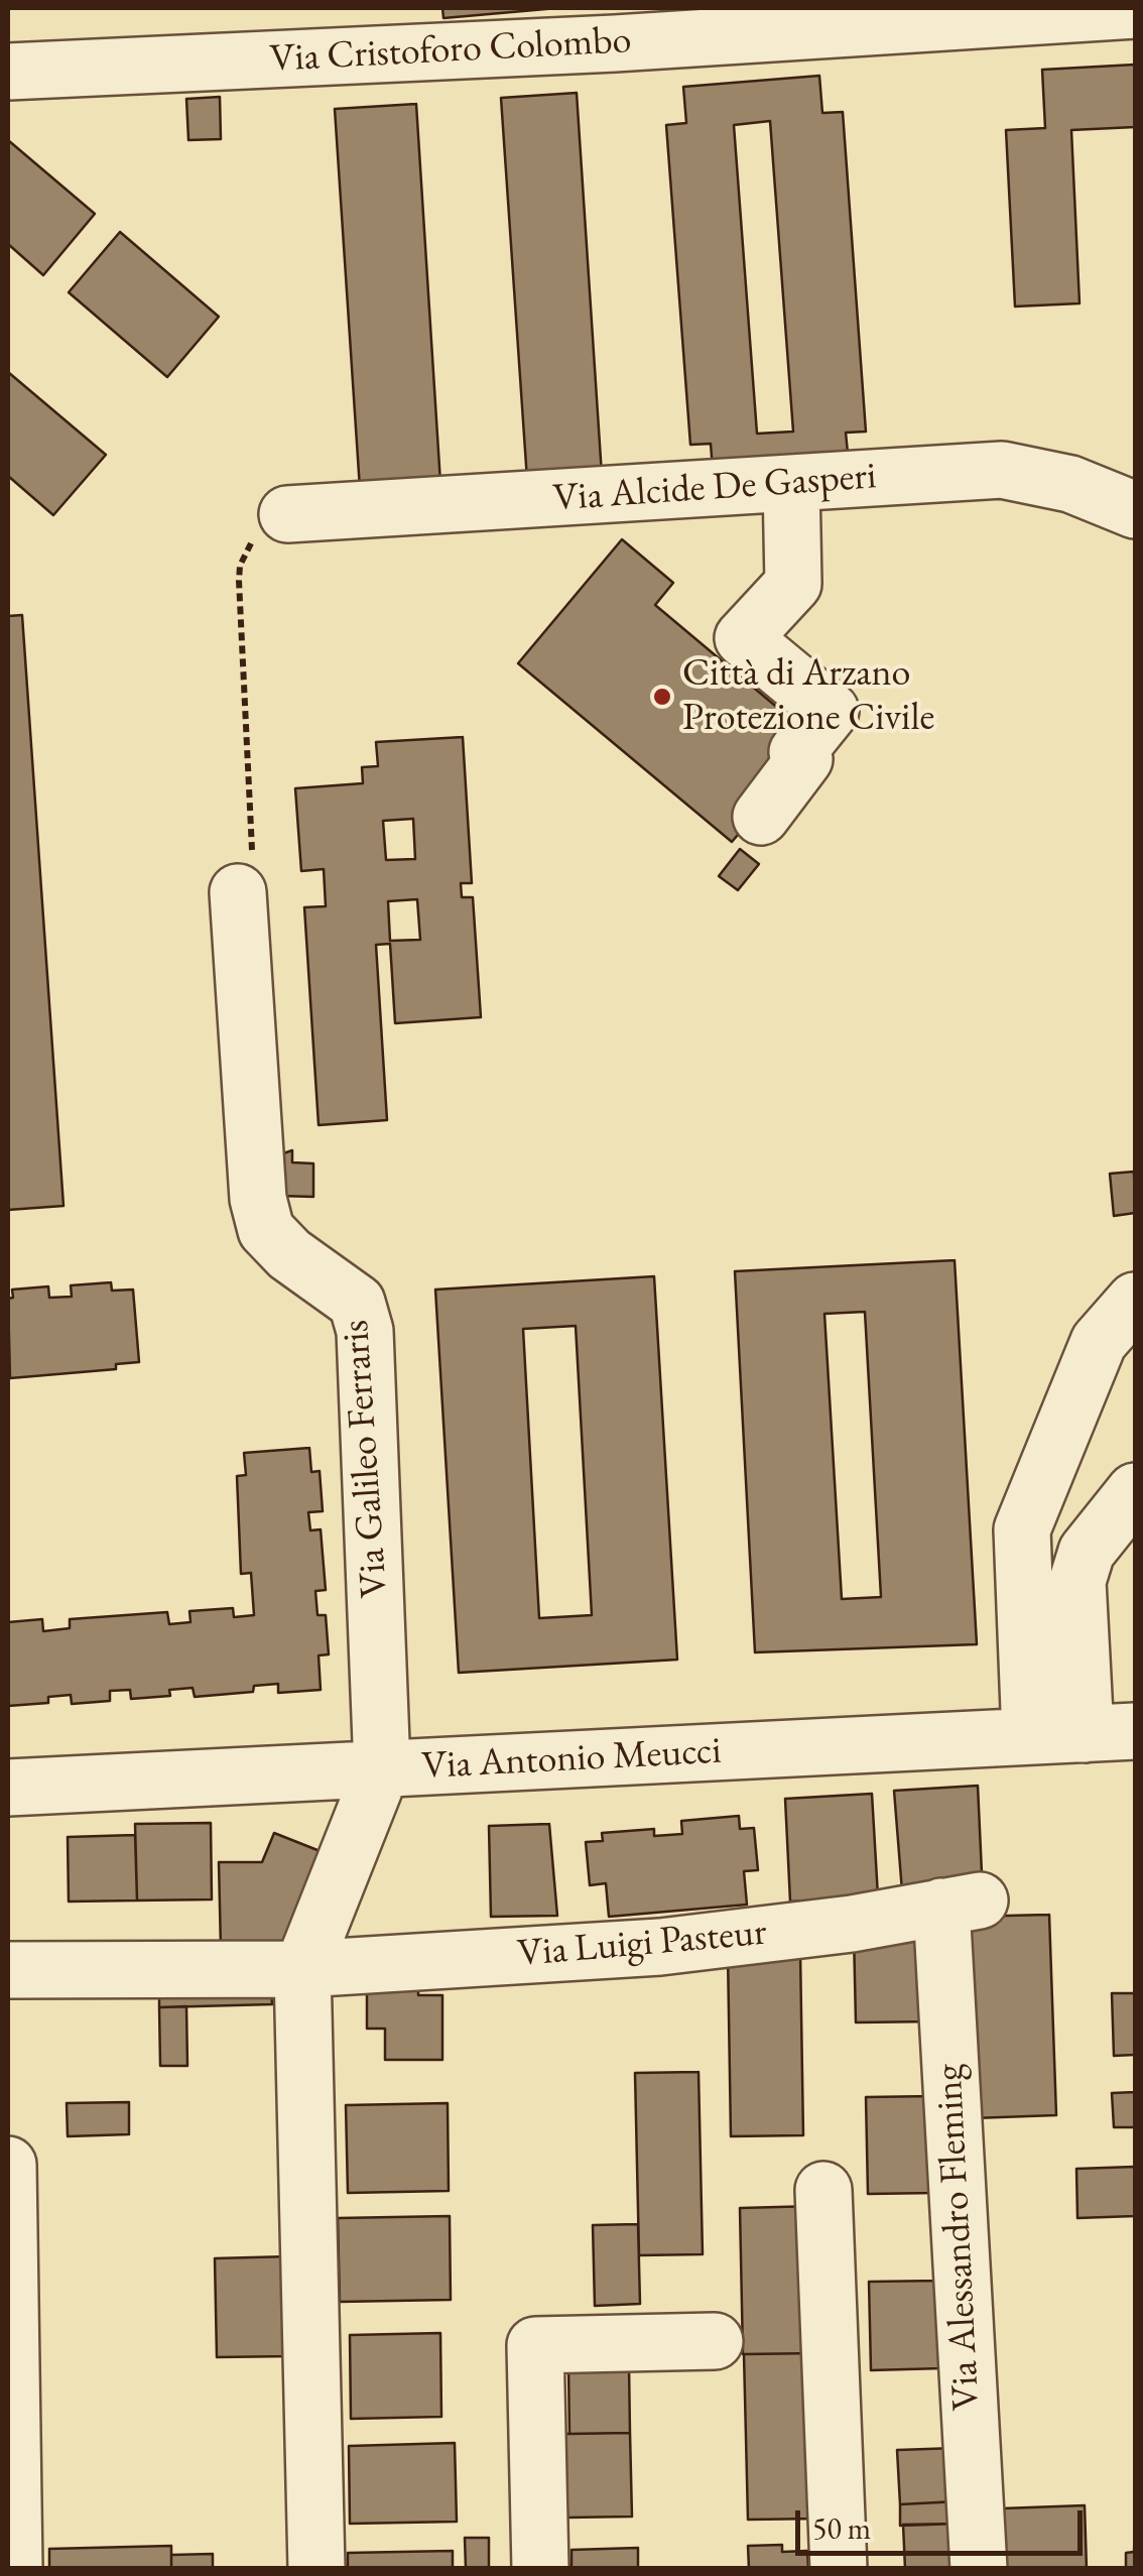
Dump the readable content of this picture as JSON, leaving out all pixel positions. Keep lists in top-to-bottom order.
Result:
{
  "streets": {
    "street": [
      "Via Cristoforo Colombo",
      "Via Alcide De Gasperi",
      "Via Galileo Ferraris",
      "Via Antonio Meucci",
      "Via Luigi Pasteur",
      "Via Alessandro Fleming"
    ]
  },
  "crossings": [
    ["Via Galileo Ferraris", "Via Antonio Meucci"],
    ["Via Luigi Pasteur", "Via Alessandro Fleming"]
  ],
  "places": ["Città di Arzano Protezione Civile"],
  "scale_bar": "50 m"
}
